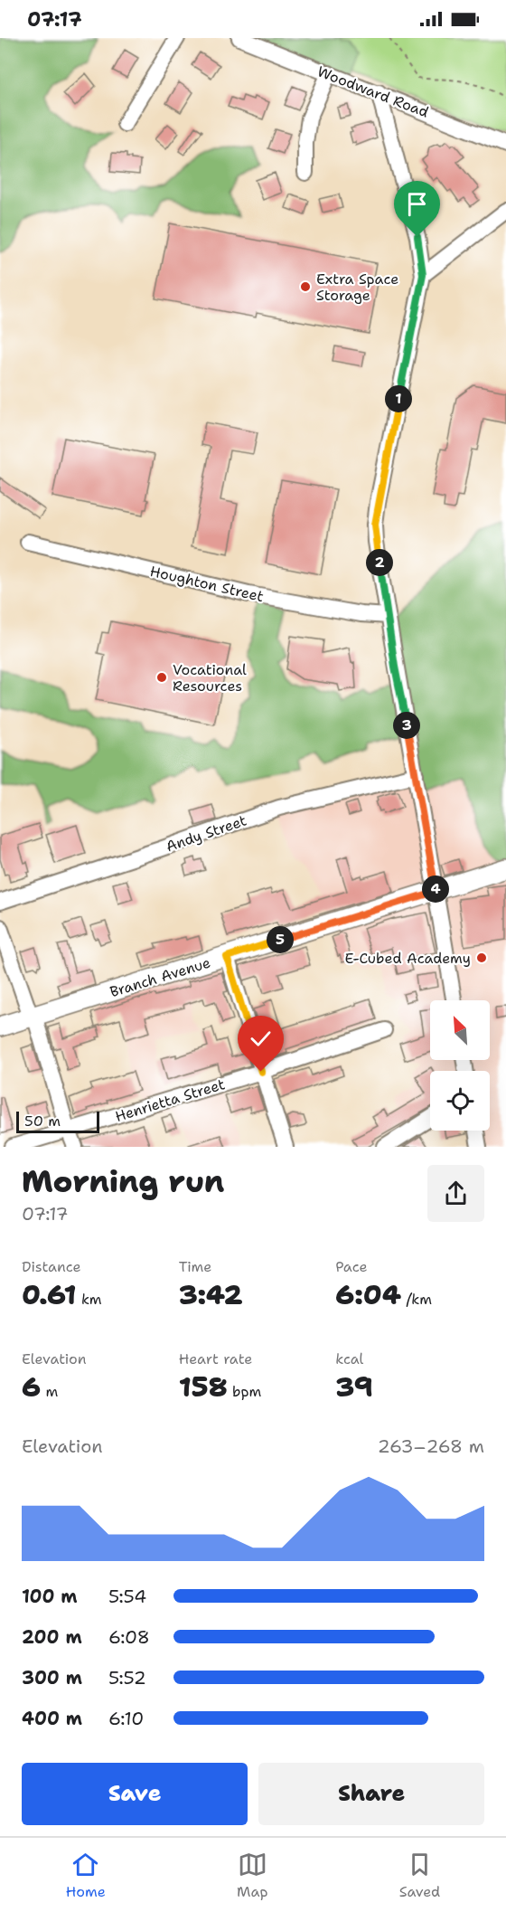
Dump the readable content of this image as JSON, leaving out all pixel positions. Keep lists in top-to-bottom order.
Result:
{
  "streets": {
    "main road": ["Branch Avenue"],
    "street": [
      "Woodward Road",
      "Houghton Street",
      "Andy Street",
      "Henrietta Street"
    ]
  },
  "places": ["Extra Space Storage", "Vocational Resources", "E-Cubed Academy"],
  "scale_bar": "50 m",
  "north": "top left",
  "page": {
    "status": "07:17",
    "pins": [
      "1",
      "2",
      "3",
      "4",
      "5"
    ],
    "scale": "50 m",
    "heading": ["Morning run", "07:17"],
    "stats": [
      ["Distance", "0.61 km"],
      ["Time", "3:42"],
      ["Pace", "6:04 /km"],
      ["Elevation", "6 m"],
      ["Heart rate", "158 bpm"],
      ["kcal", "39"]
    ],
    "chart": ["Elevation", "263–268 m"],
    "list": [
      {
        "name": "100 m",
        "note": "5:54"
      },
      {
        "name": "200 m",
        "note": "6:08"
      },
      {
        "name": "300 m",
        "note": "5:52"
      },
      {
        "name": "400 m",
        "note": "6:10"
      }
    ],
    "buttons": ["Save", "Share"],
    "tabs": ["Home", "Map", "Saved"]
  }
}
